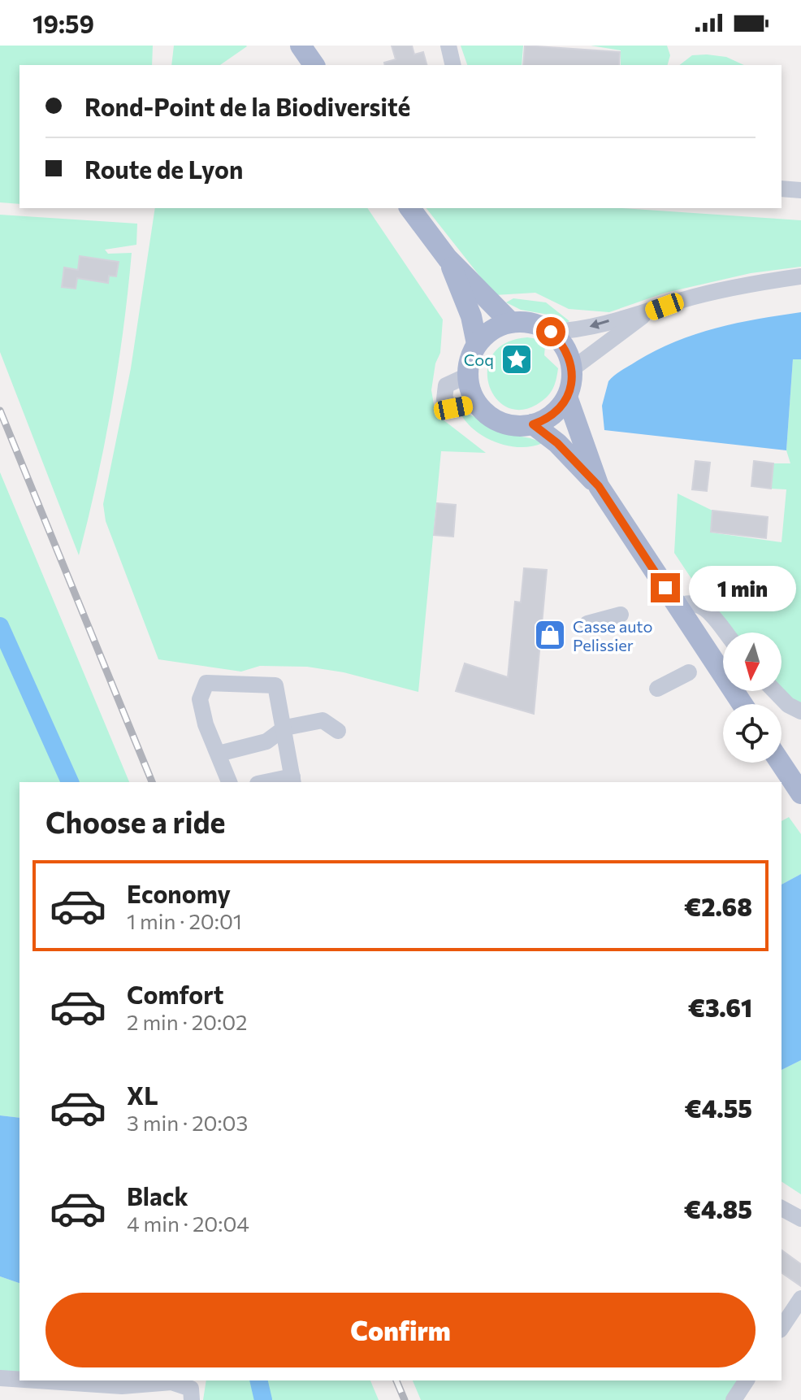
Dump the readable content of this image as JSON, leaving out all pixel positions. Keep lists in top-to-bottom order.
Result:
{
  "places": {
    "place": ["Coq"],
    "shop": ["Casse auto Pelissier"]
  },
  "north": "bottom",
  "page": {
    "status": "19:59",
    "banner": ["Rond-Point de la Biodiversité", "Route de Lyon"],
    "bubble": "1 min",
    "heading": "Choose a ride",
    "list": [
      {
        "name": "Economy",
        "note": "1 min · 20:01",
        "value": "€2.68"
      },
      {
        "name": "Comfort",
        "note": "2 min · 20:02",
        "value": "€3.61"
      },
      {
        "name": "XL",
        "note": "3 min · 20:03",
        "value": "€4.55"
      },
      {
        "name": "Black",
        "note": "4 min · 20:04",
        "value": "€4.85"
      }
    ],
    "buttons": "Confirm"
  }
}
